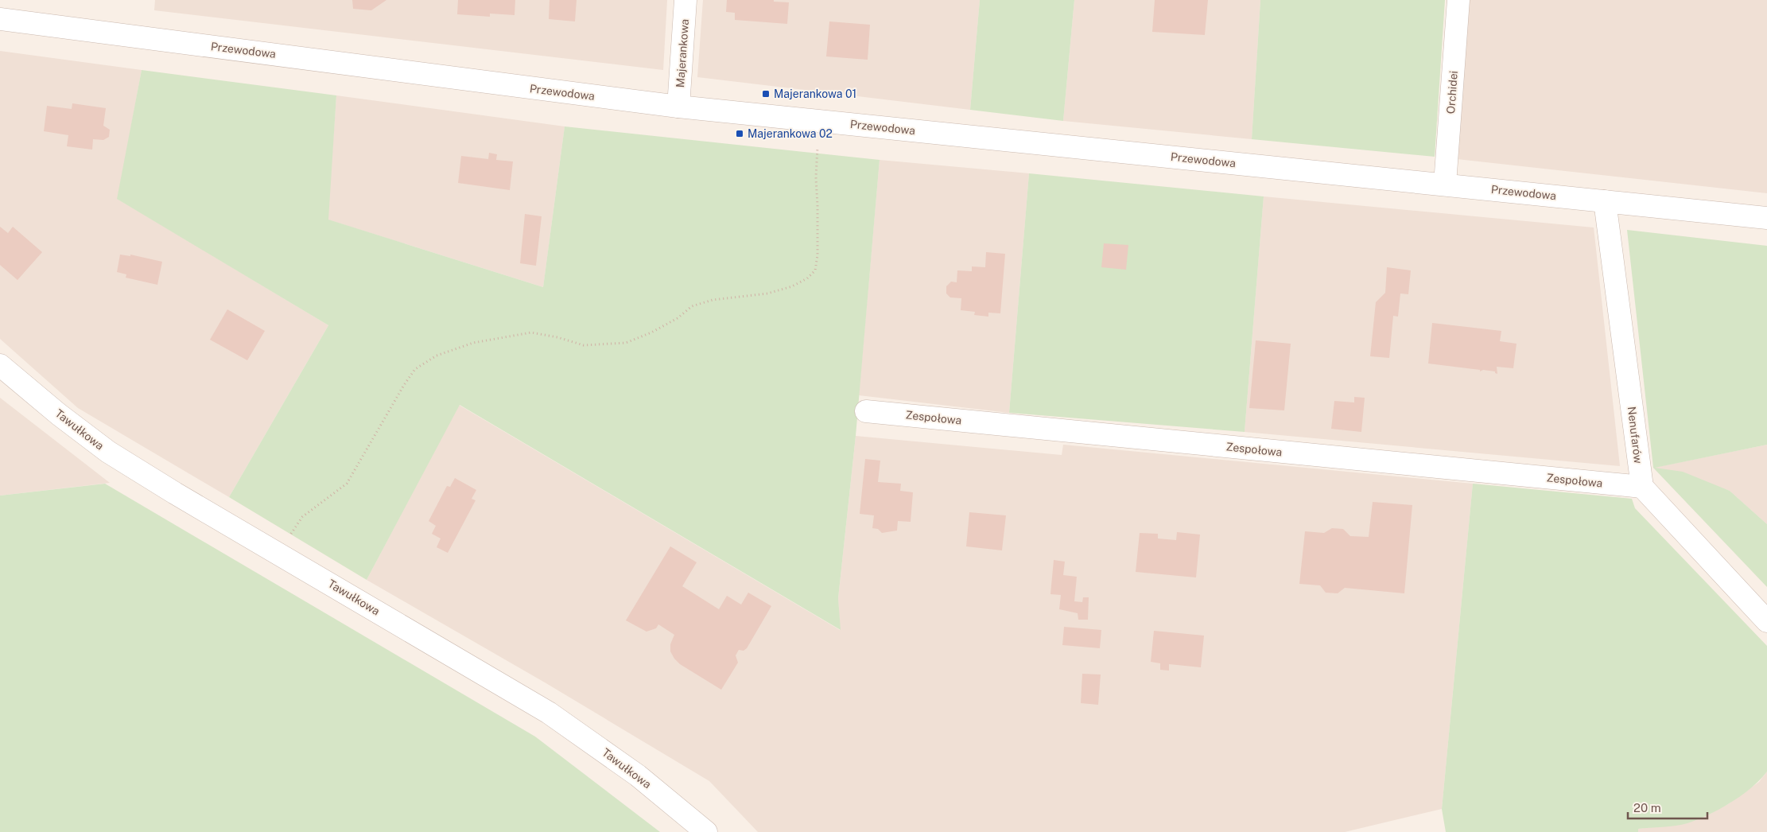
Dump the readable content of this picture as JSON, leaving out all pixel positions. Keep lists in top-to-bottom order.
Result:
{
  "streets": {
    "street": [
      "Przewodowa",
      "Majerankowa",
      "Orchidei",
      "Zespołowa",
      "Tawułkowa",
      "Nenufarów"
    ]
  },
  "crossings": [
    ["Przewodowa", "Majerankowa"],
    ["Przewodowa", "Orchidei"],
    ["Przewodowa", "Nenufarów"],
    ["Zespołowa", "Nenufarów"]
  ],
  "places": {
    "transit": ["Majerankowa 01", "Majerankowa 02"]
  },
  "scale_bar": "20 m"
}
